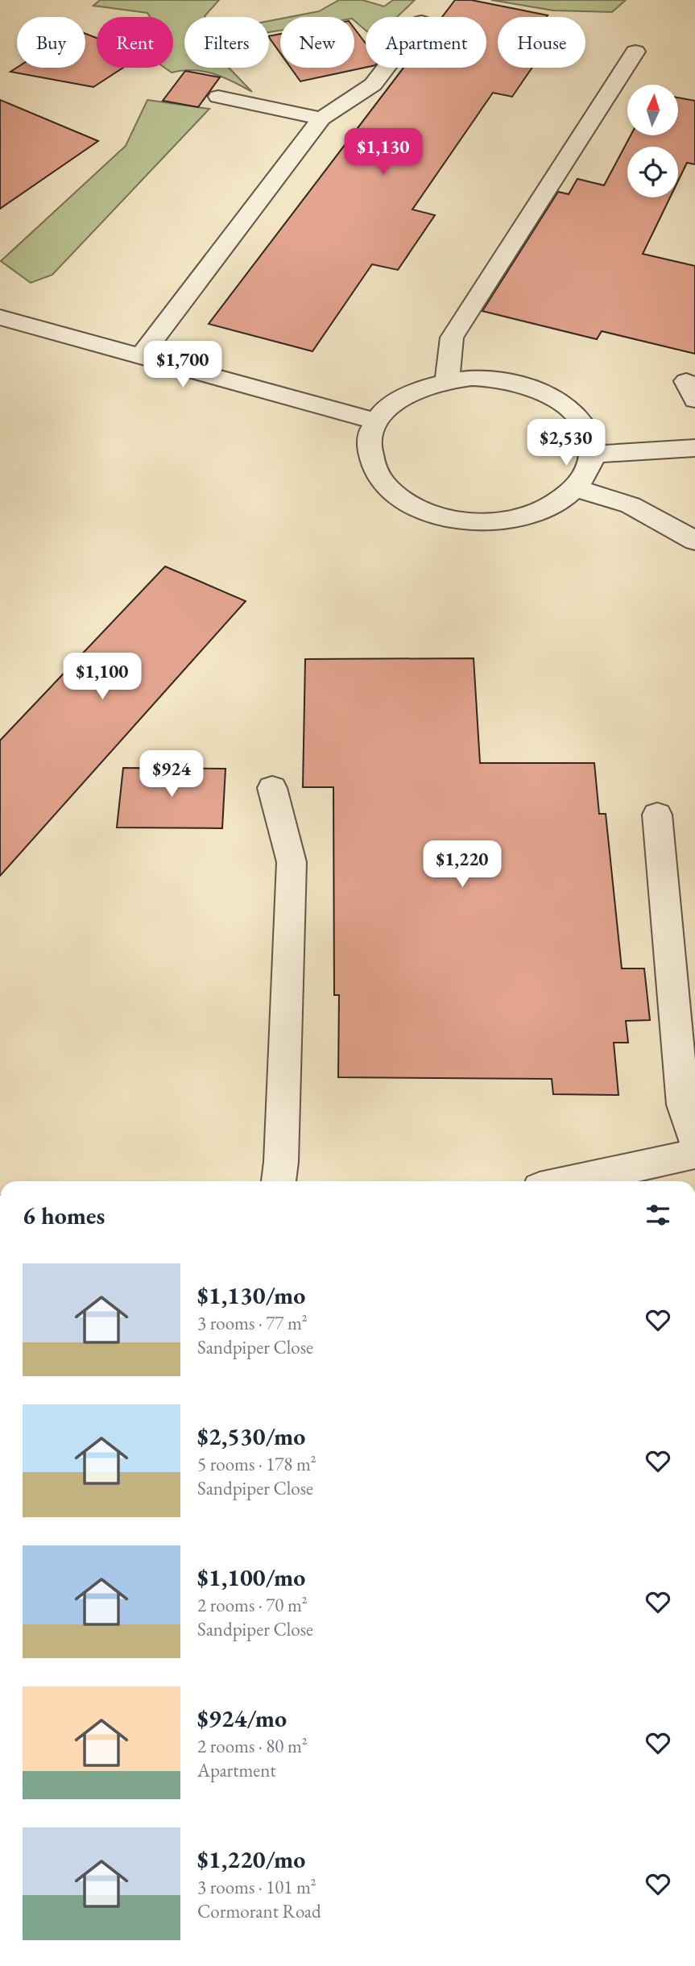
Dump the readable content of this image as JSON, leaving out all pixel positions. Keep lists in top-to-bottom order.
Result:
{
  "north": "top",
  "page": {
    "chip": [
      "Buy",
      "Rent",
      "Filters",
      "New",
      "Apartment",
      "House"
    ],
    "price": [
      "$1,130",
      "$1,700",
      "$2,530",
      "$1,100",
      "$924",
      "$1,220"
    ],
    "heading": "6 homes",
    "list": [
      {
        "name": "$1,130/mo",
        "note": "3 rooms · 77 m² · Sandpiper Close"
      },
      {
        "name": "$2,530/mo",
        "note": "5 rooms · 178 m² · Sandpiper Close"
      },
      {
        "name": "$1,100/mo",
        "note": "2 rooms · 70 m² · Sandpiper Close"
      },
      {
        "name": "$924/mo",
        "note": "2 rooms · 80 m² · Apartment"
      },
      {
        "name": "$1,220/mo",
        "note": "3 rooms · 101 m² · Cormorant Road"
      }
    ]
  }
}
